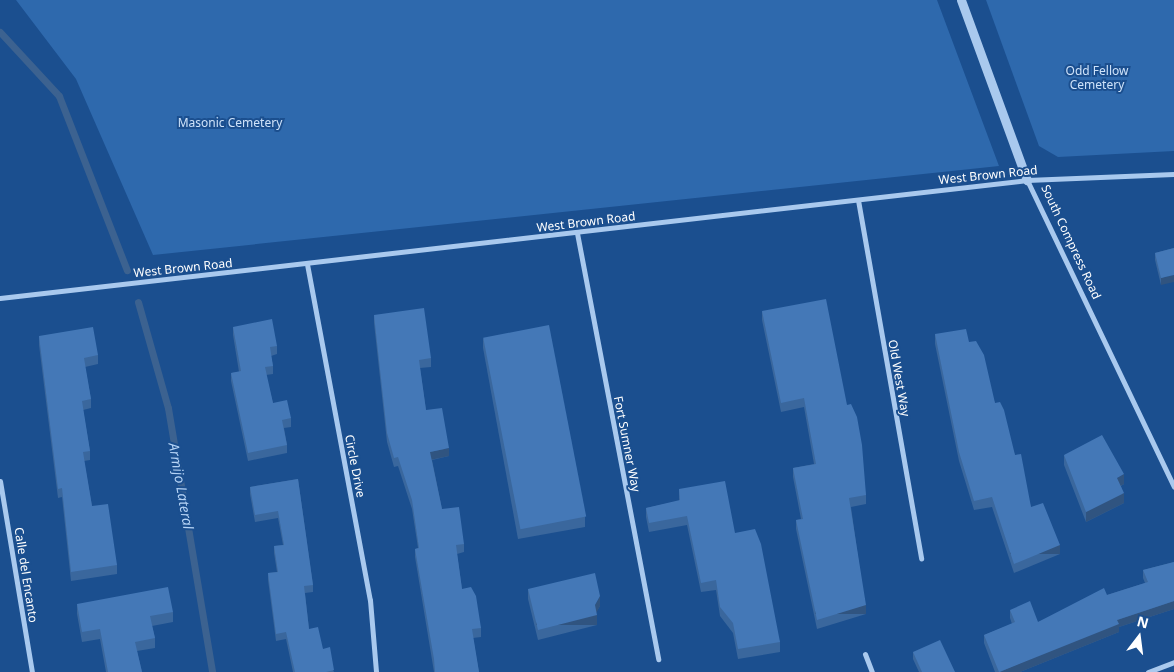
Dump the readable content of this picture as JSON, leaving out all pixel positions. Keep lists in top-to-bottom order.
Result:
{
  "streets": {
    "street": [
      "West Brown Road",
      "South Compress Road",
      "Old West Way",
      "Fort Sumner Way",
      "Circle Drive",
      "Calle del Encanto"
    ]
  },
  "crossings": [
    ["West Brown Road", "South Compress Road"],
    ["West Brown Road", "Old West Way"],
    ["West Brown Road", "Fort Sumner Way"],
    ["West Brown Road", "Circle Drive"]
  ],
  "water": ["Armijo Lateral"],
  "parks": ["Odd Fellow Cemetery", "Masonic Cemetery"],
  "north": "top"
}
